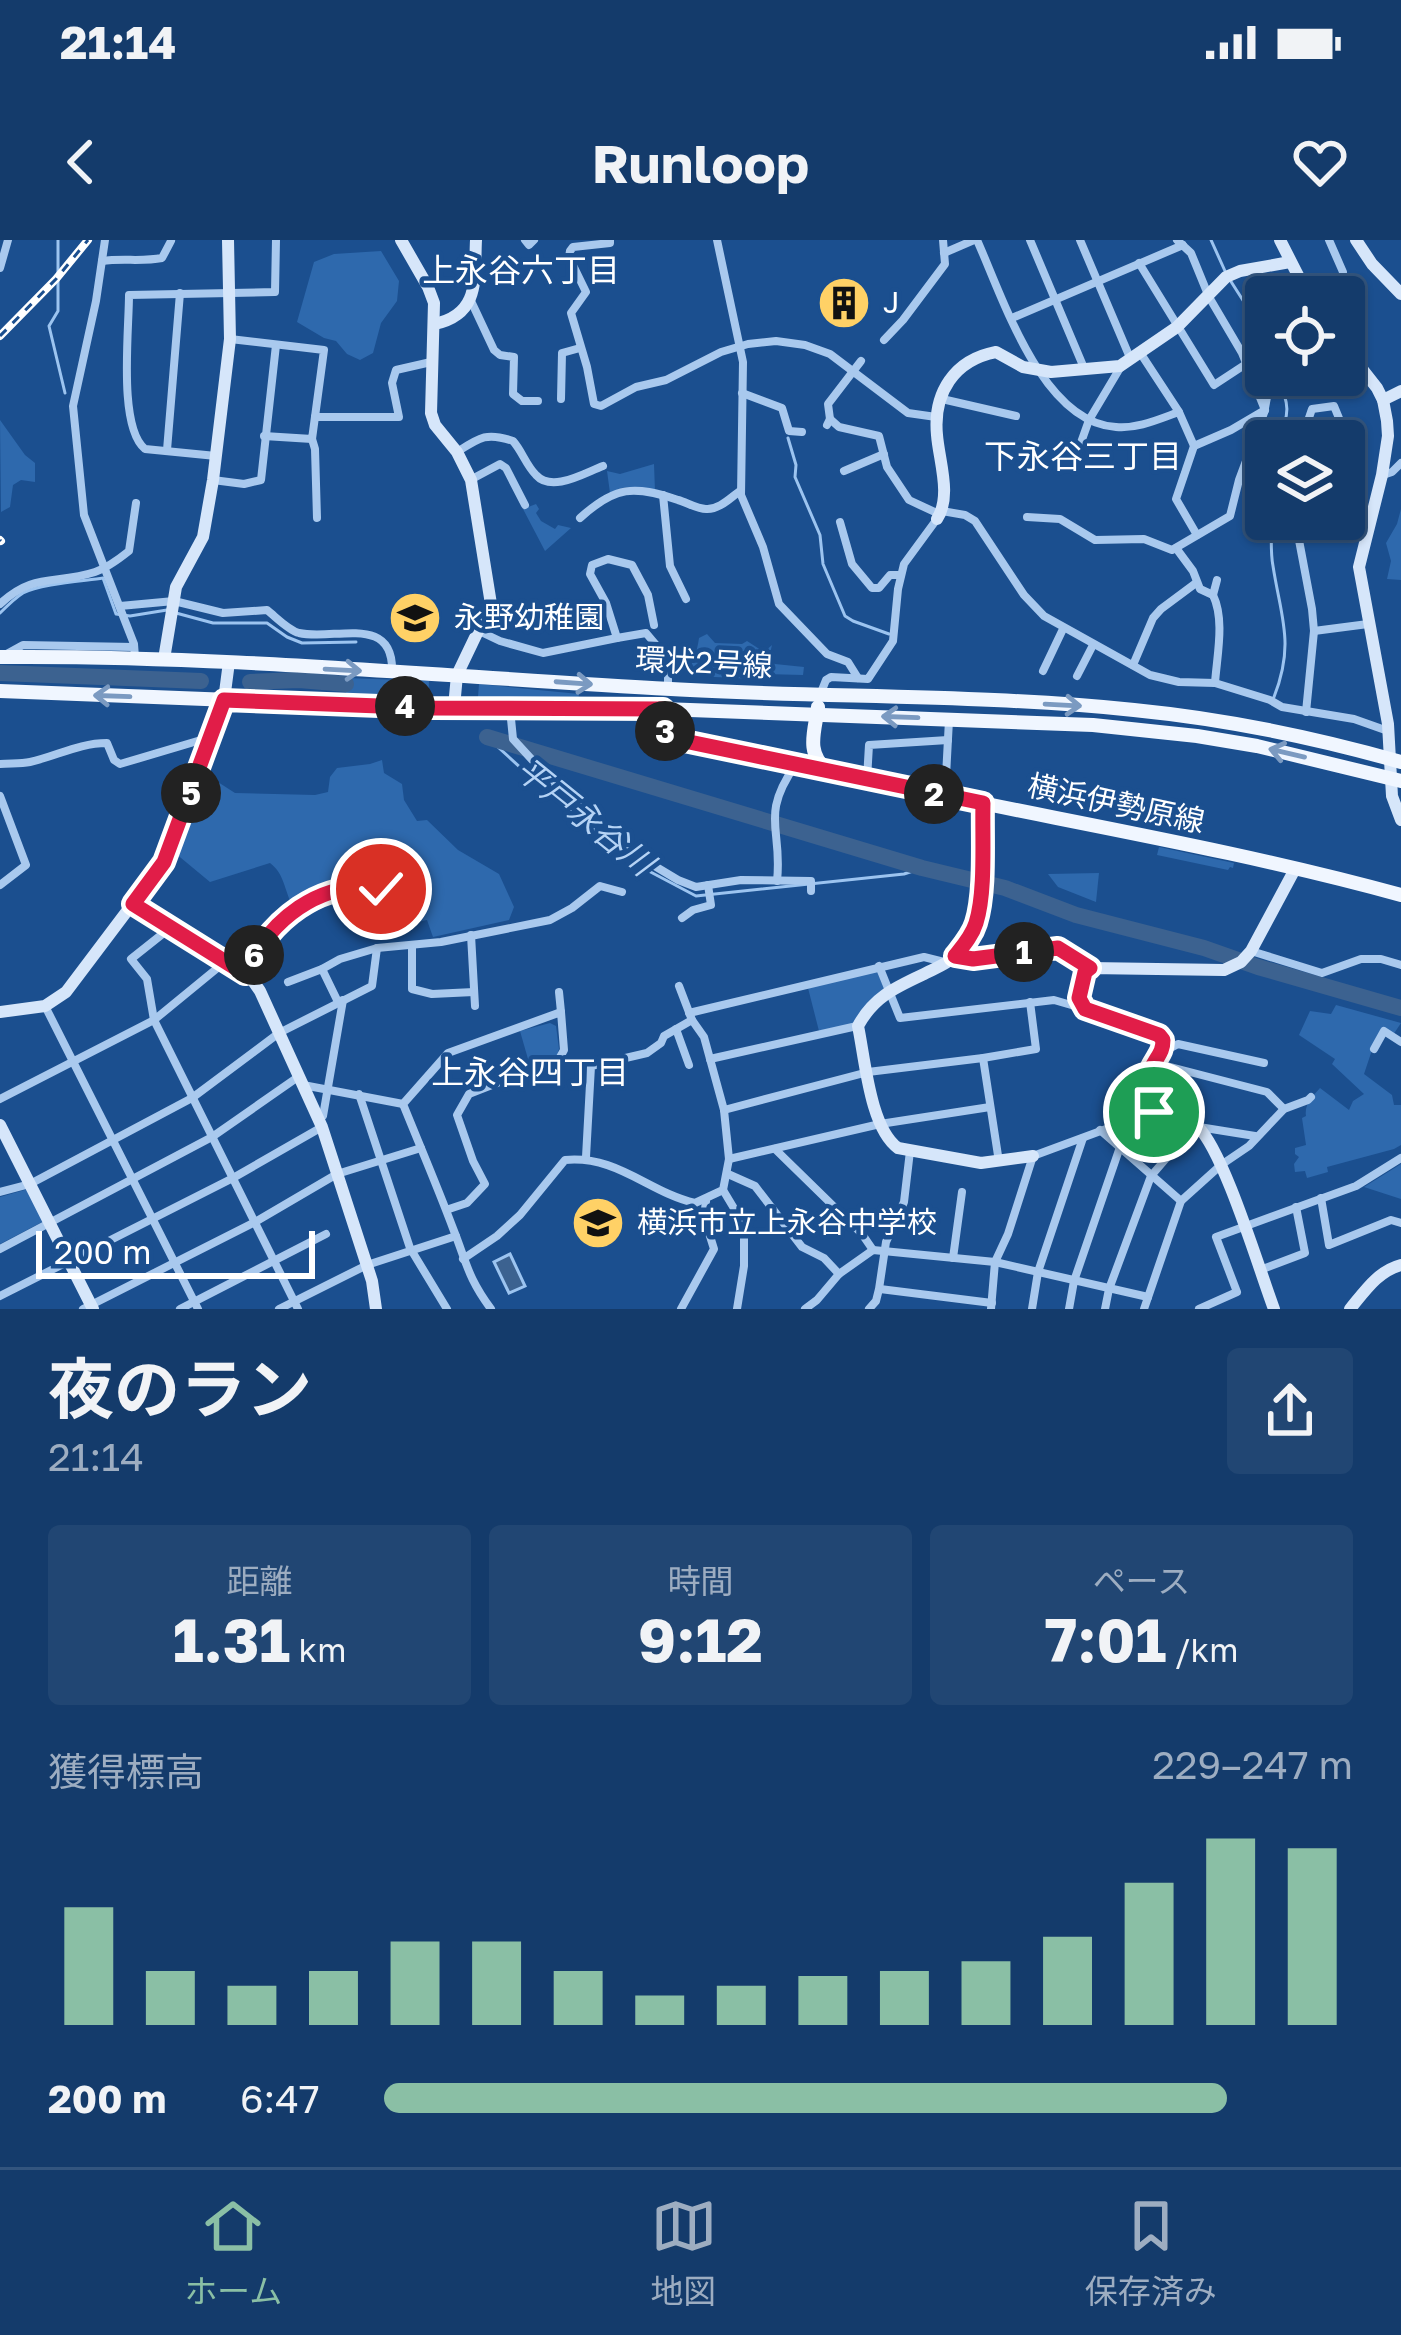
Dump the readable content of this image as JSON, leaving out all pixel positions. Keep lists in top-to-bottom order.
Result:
{
  "streets": {
    "main road": ["環状2号線", "横浜伊勢原線"]
  },
  "districts": ["上永谷六丁目", "下永谷三丁目", "上永谷四丁目"],
  "water": ["平戸永谷川"],
  "places": {
    "building": ["J"],
    "school or university": ["永野幼稚園", "横浜市立上永谷中学校"]
  },
  "scale_bar": "200 m",
  "page": {
    "status": "21:14",
    "header": "Runloop",
    "pins": [
      "4",
      "3",
      "5",
      "2",
      "1",
      "6"
    ],
    "scale": "200 m",
    "heading": ["夜のラン", "21:14"],
    "stats": [
      ["距離", "1.31 km"],
      ["時間", "9:12"],
      ["ペース", "7:01 /km"]
    ],
    "chart": ["獲得標高", "229–247 m"],
    "list": [
      {
        "name": "200 m",
        "note": "6:47"
      }
    ],
    "tabs": ["ホーム", "地図", "保存済み"]
  }
}
